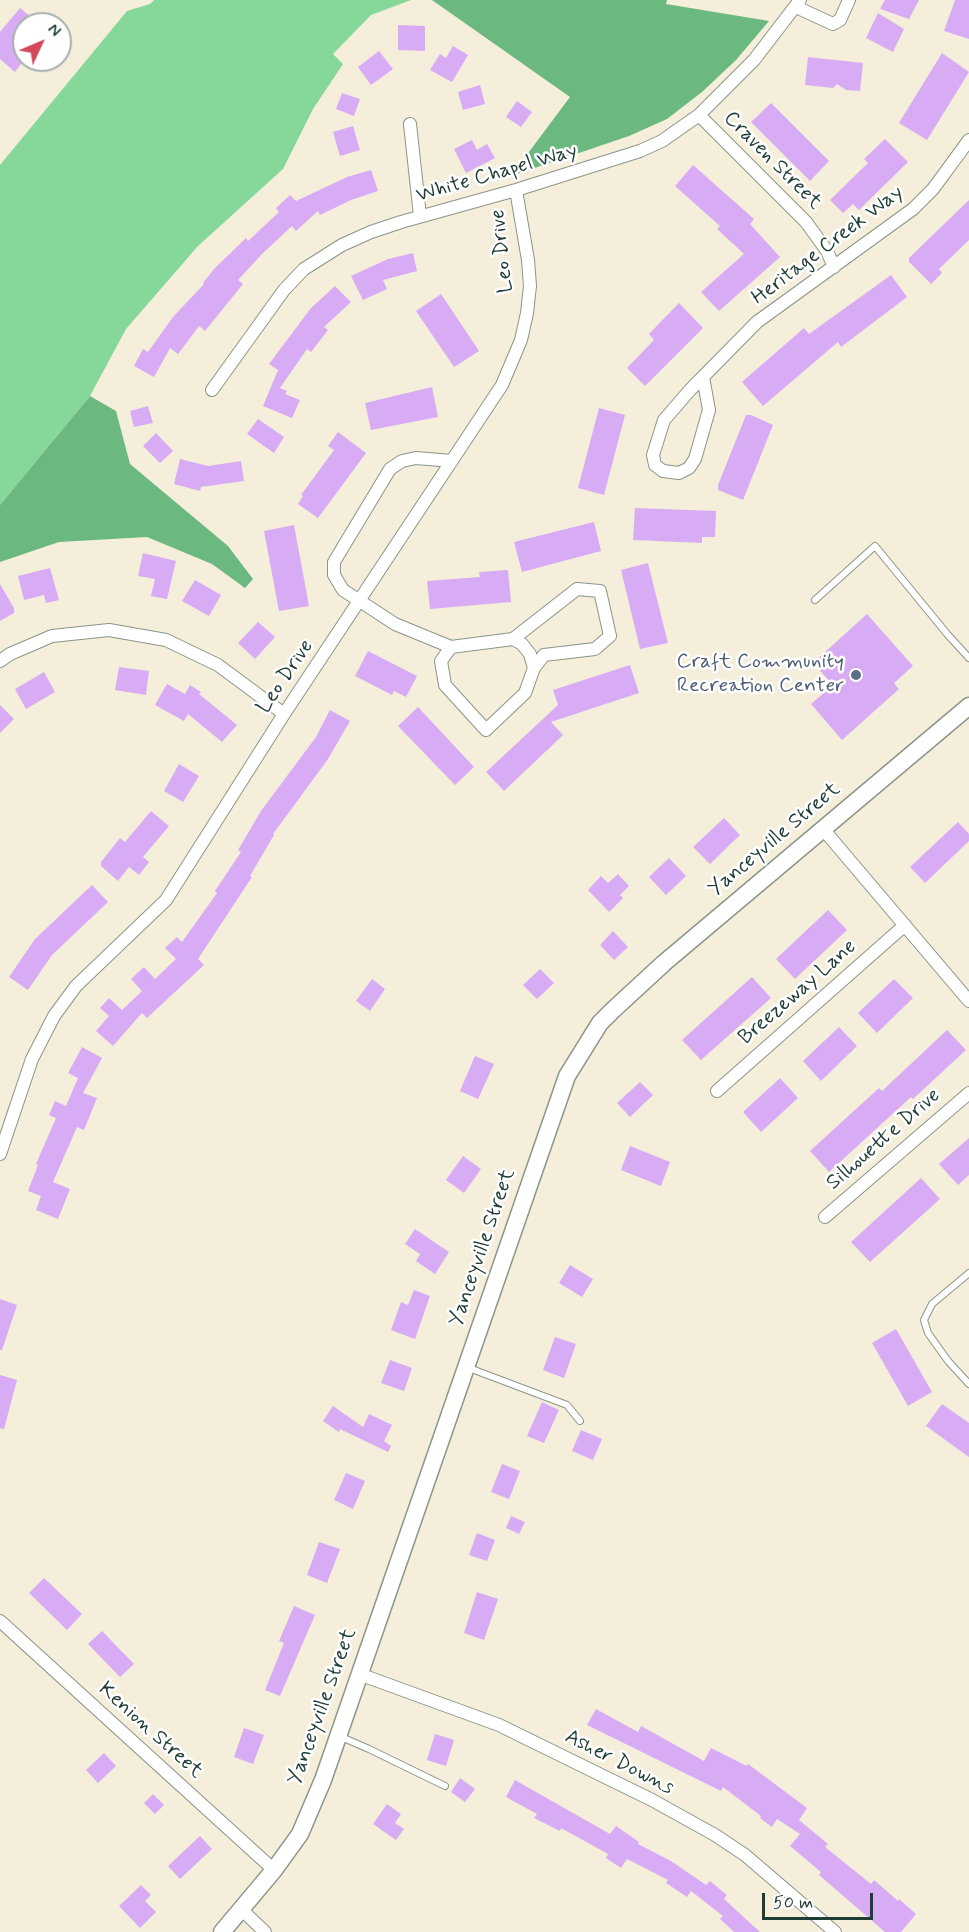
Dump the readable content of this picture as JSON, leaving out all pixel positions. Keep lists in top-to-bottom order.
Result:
{
  "streets": {
    "main road": ["Yanceyville Street"],
    "street": [
      "Craven Street",
      "White Chapel Way",
      "Heritage Creek Way",
      "Leo Drive",
      "Breezeway Lane",
      "Silhouette Drive",
      "Kenion Street",
      "Asher Downs"
    ]
  },
  "crossings": [
    ["Craven Street", "White Chapel Way"],
    ["Craven Street", "Heritage Creek Way"],
    ["White Chapel Way", "Leo Drive"],
    ["Yanceyville Street", "Kenion Street"],
    ["Yanceyville Street", "Asher Downs"]
  ],
  "places": ["Craft Community Recreation Center"],
  "scale_bar": "50 m",
  "north": "top right"
}
